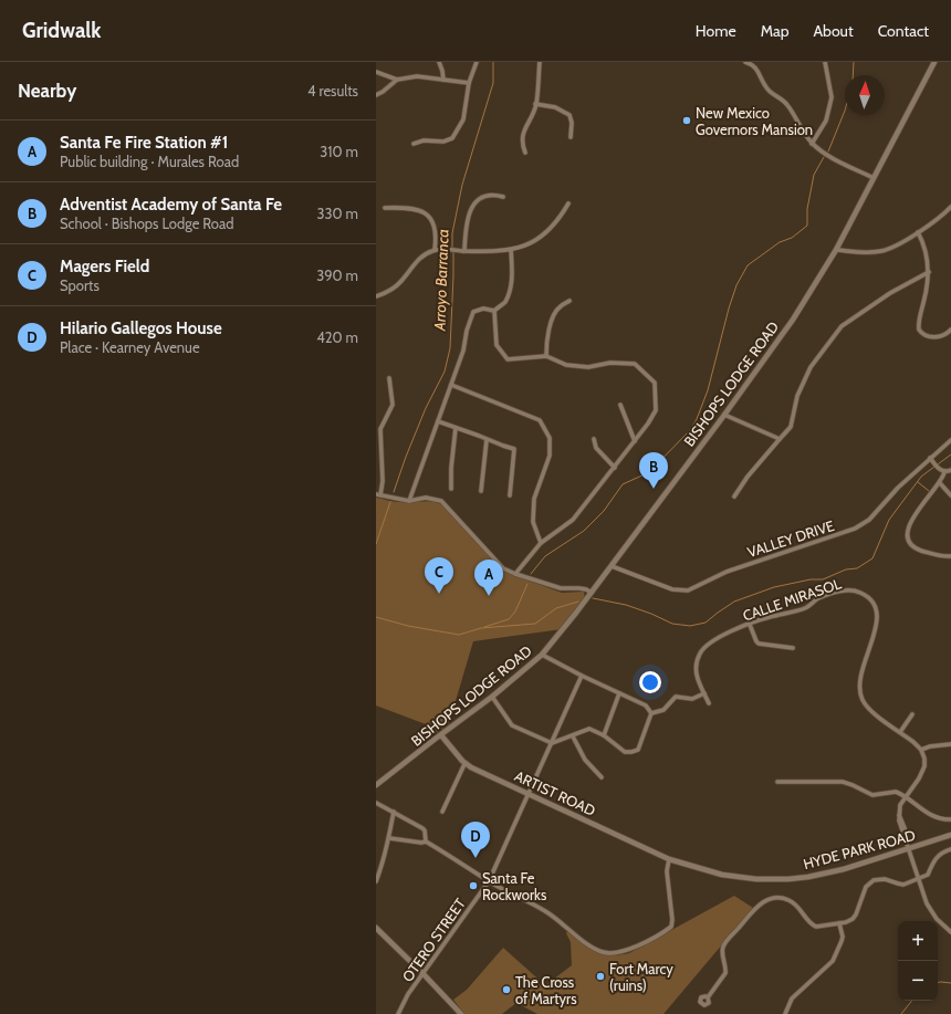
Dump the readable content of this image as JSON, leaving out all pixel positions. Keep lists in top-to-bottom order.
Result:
{
  "streets": {
    "street": [
      "BISHOPS LODGE ROAD",
      "VALLEY DRIVE",
      "CALLE MIRASOL",
      "ARTIST ROAD",
      "HYDE PARK ROAD",
      "OTERO STREET"
    ]
  },
  "crossings": [
    ["BISHOPS LODGE ROAD", "VALLEY DRIVE"],
    ["BISHOPS LODGE ROAD", "ARTIST ROAD"],
    ["ARTIST ROAD", "HYDE PARK ROAD"],
    ["ARTIST ROAD", "OTERO STREET"]
  ],
  "water": ["Arroyo Barranca"],
  "places": [
    "New Mexico Governors Mansion",
    "Santa Fe Rockworks",
    "Fort Marcy (ruins)",
    "The Cross of Martyrs"
  ],
  "north": "top",
  "page": {
    "header": "Gridwalk",
    "nav": [
      "Home",
      "Map",
      "About",
      "Contact"
    ],
    "heading": ["Nearby", "4 results"],
    "list": [
      {
        "mark": "A",
        "name": "Santa Fe Fire Station #1",
        "note": "Public building · Murales Road",
        "value": "310 m"
      },
      {
        "mark": "B",
        "name": "Adventist Academy of Santa Fe",
        "note": "School · Bishops Lodge Road",
        "value": "330 m"
      },
      {
        "mark": "C",
        "name": "Magers Field",
        "note": "Sports",
        "value": "390 m"
      },
      {
        "mark": "D",
        "name": "Hilario Gallegos House",
        "note": "Place · Kearney Avenue",
        "value": "420 m"
      }
    ],
    "pins": [
      "B",
      "C",
      "A",
      "D"
    ],
    "map_buttons": ["+", "−"]
  }
}
